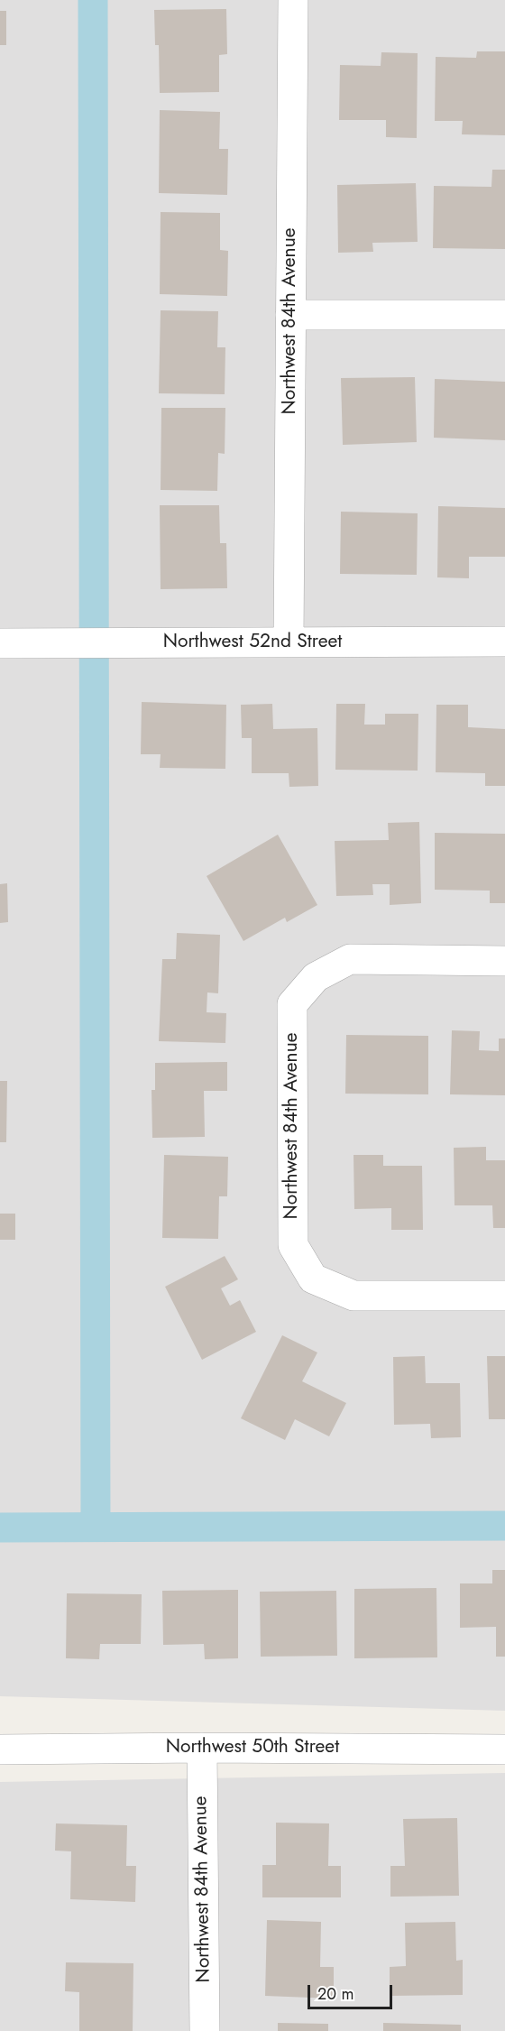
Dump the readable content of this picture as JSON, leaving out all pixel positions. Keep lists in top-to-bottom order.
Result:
{
  "streets": {
    "street": ["Northwest 84th Avenue", "Northwest 52nd Street", "Northwest 50th Street"]
  },
  "crossings": [
    ["Northwest 84th Avenue", "Northwest 52nd Street"],
    ["Northwest 84th Avenue", "Northwest 50th Street"]
  ],
  "scale_bar": "20 m"
}
